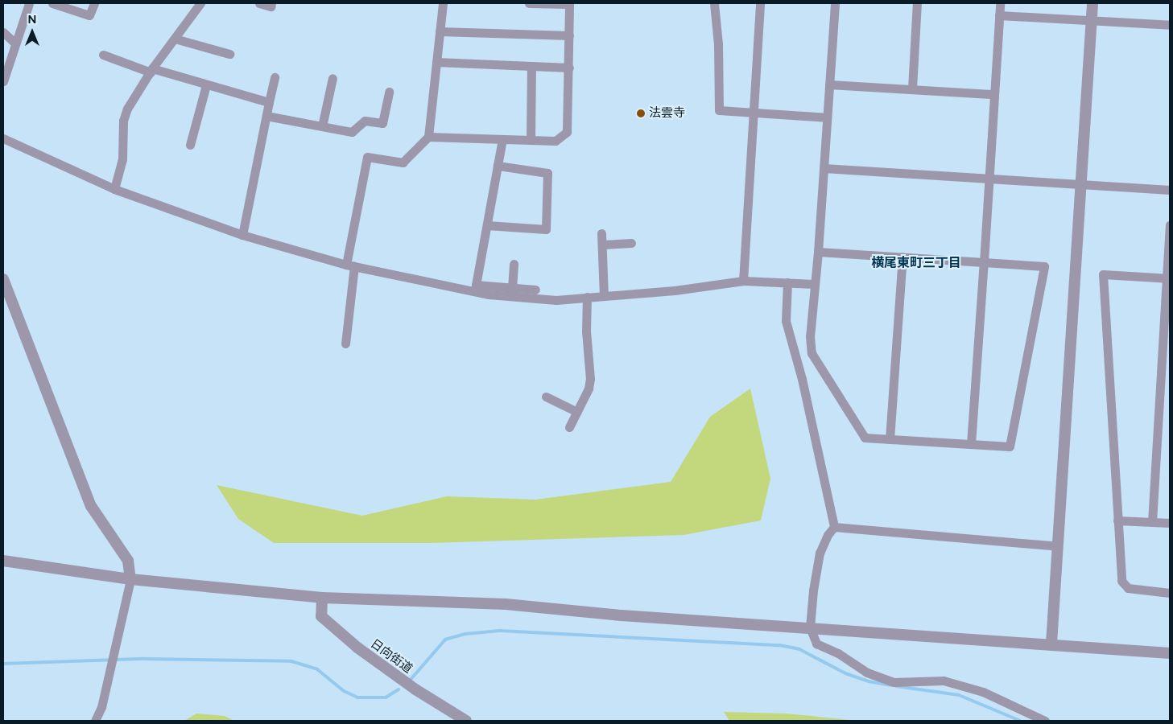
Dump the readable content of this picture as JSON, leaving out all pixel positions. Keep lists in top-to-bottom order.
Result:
{
  "streets": {
    "street": ["日向街道"]
  },
  "districts": ["横尾東町三丁目"],
  "places": ["法雲寺"],
  "north": "top"
}
